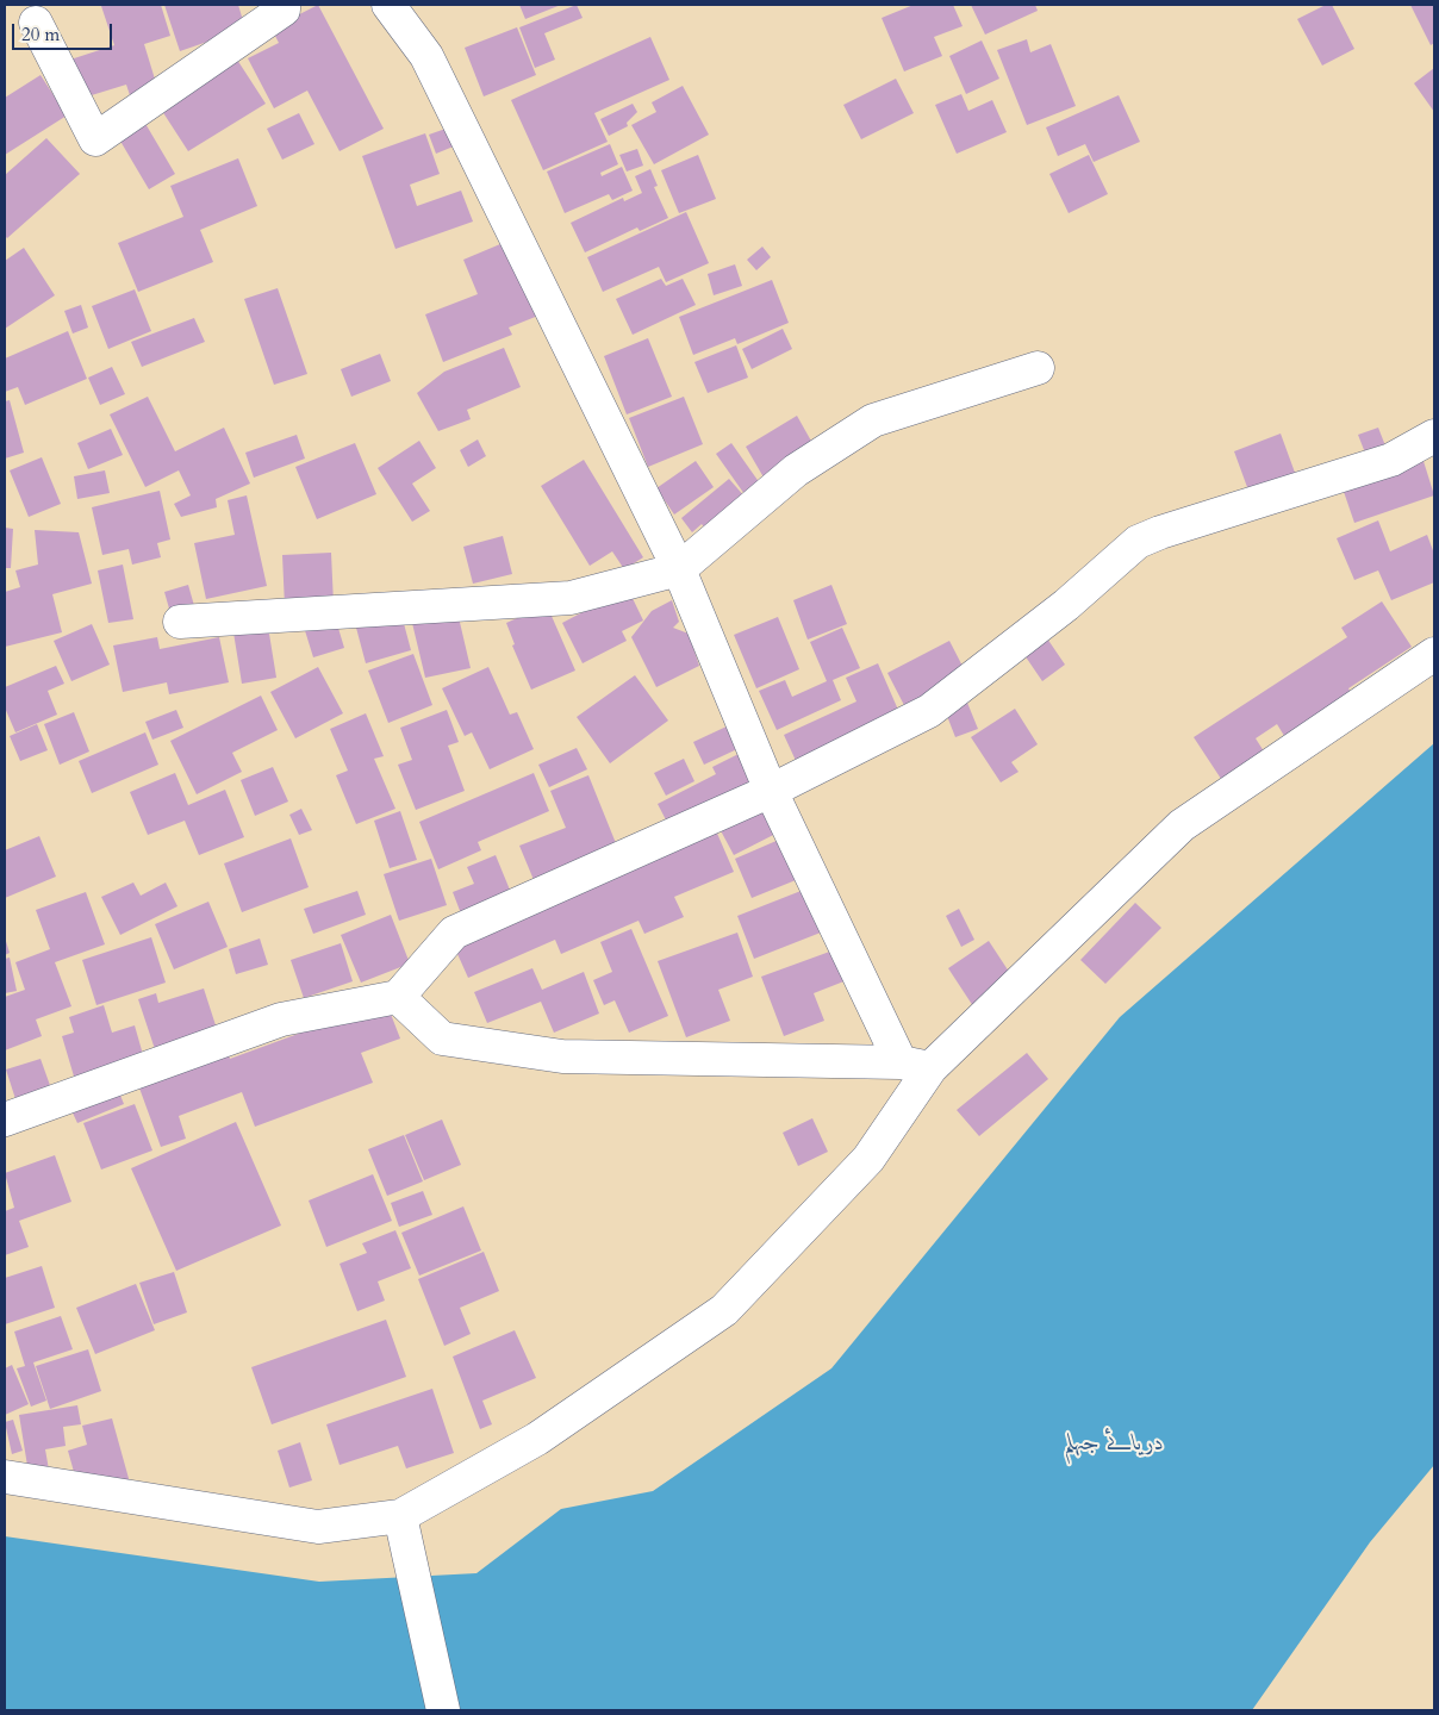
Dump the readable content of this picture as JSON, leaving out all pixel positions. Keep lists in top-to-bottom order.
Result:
{
  "water": ["دریائے جہلم"],
  "scale_bar": "20 m"
}
